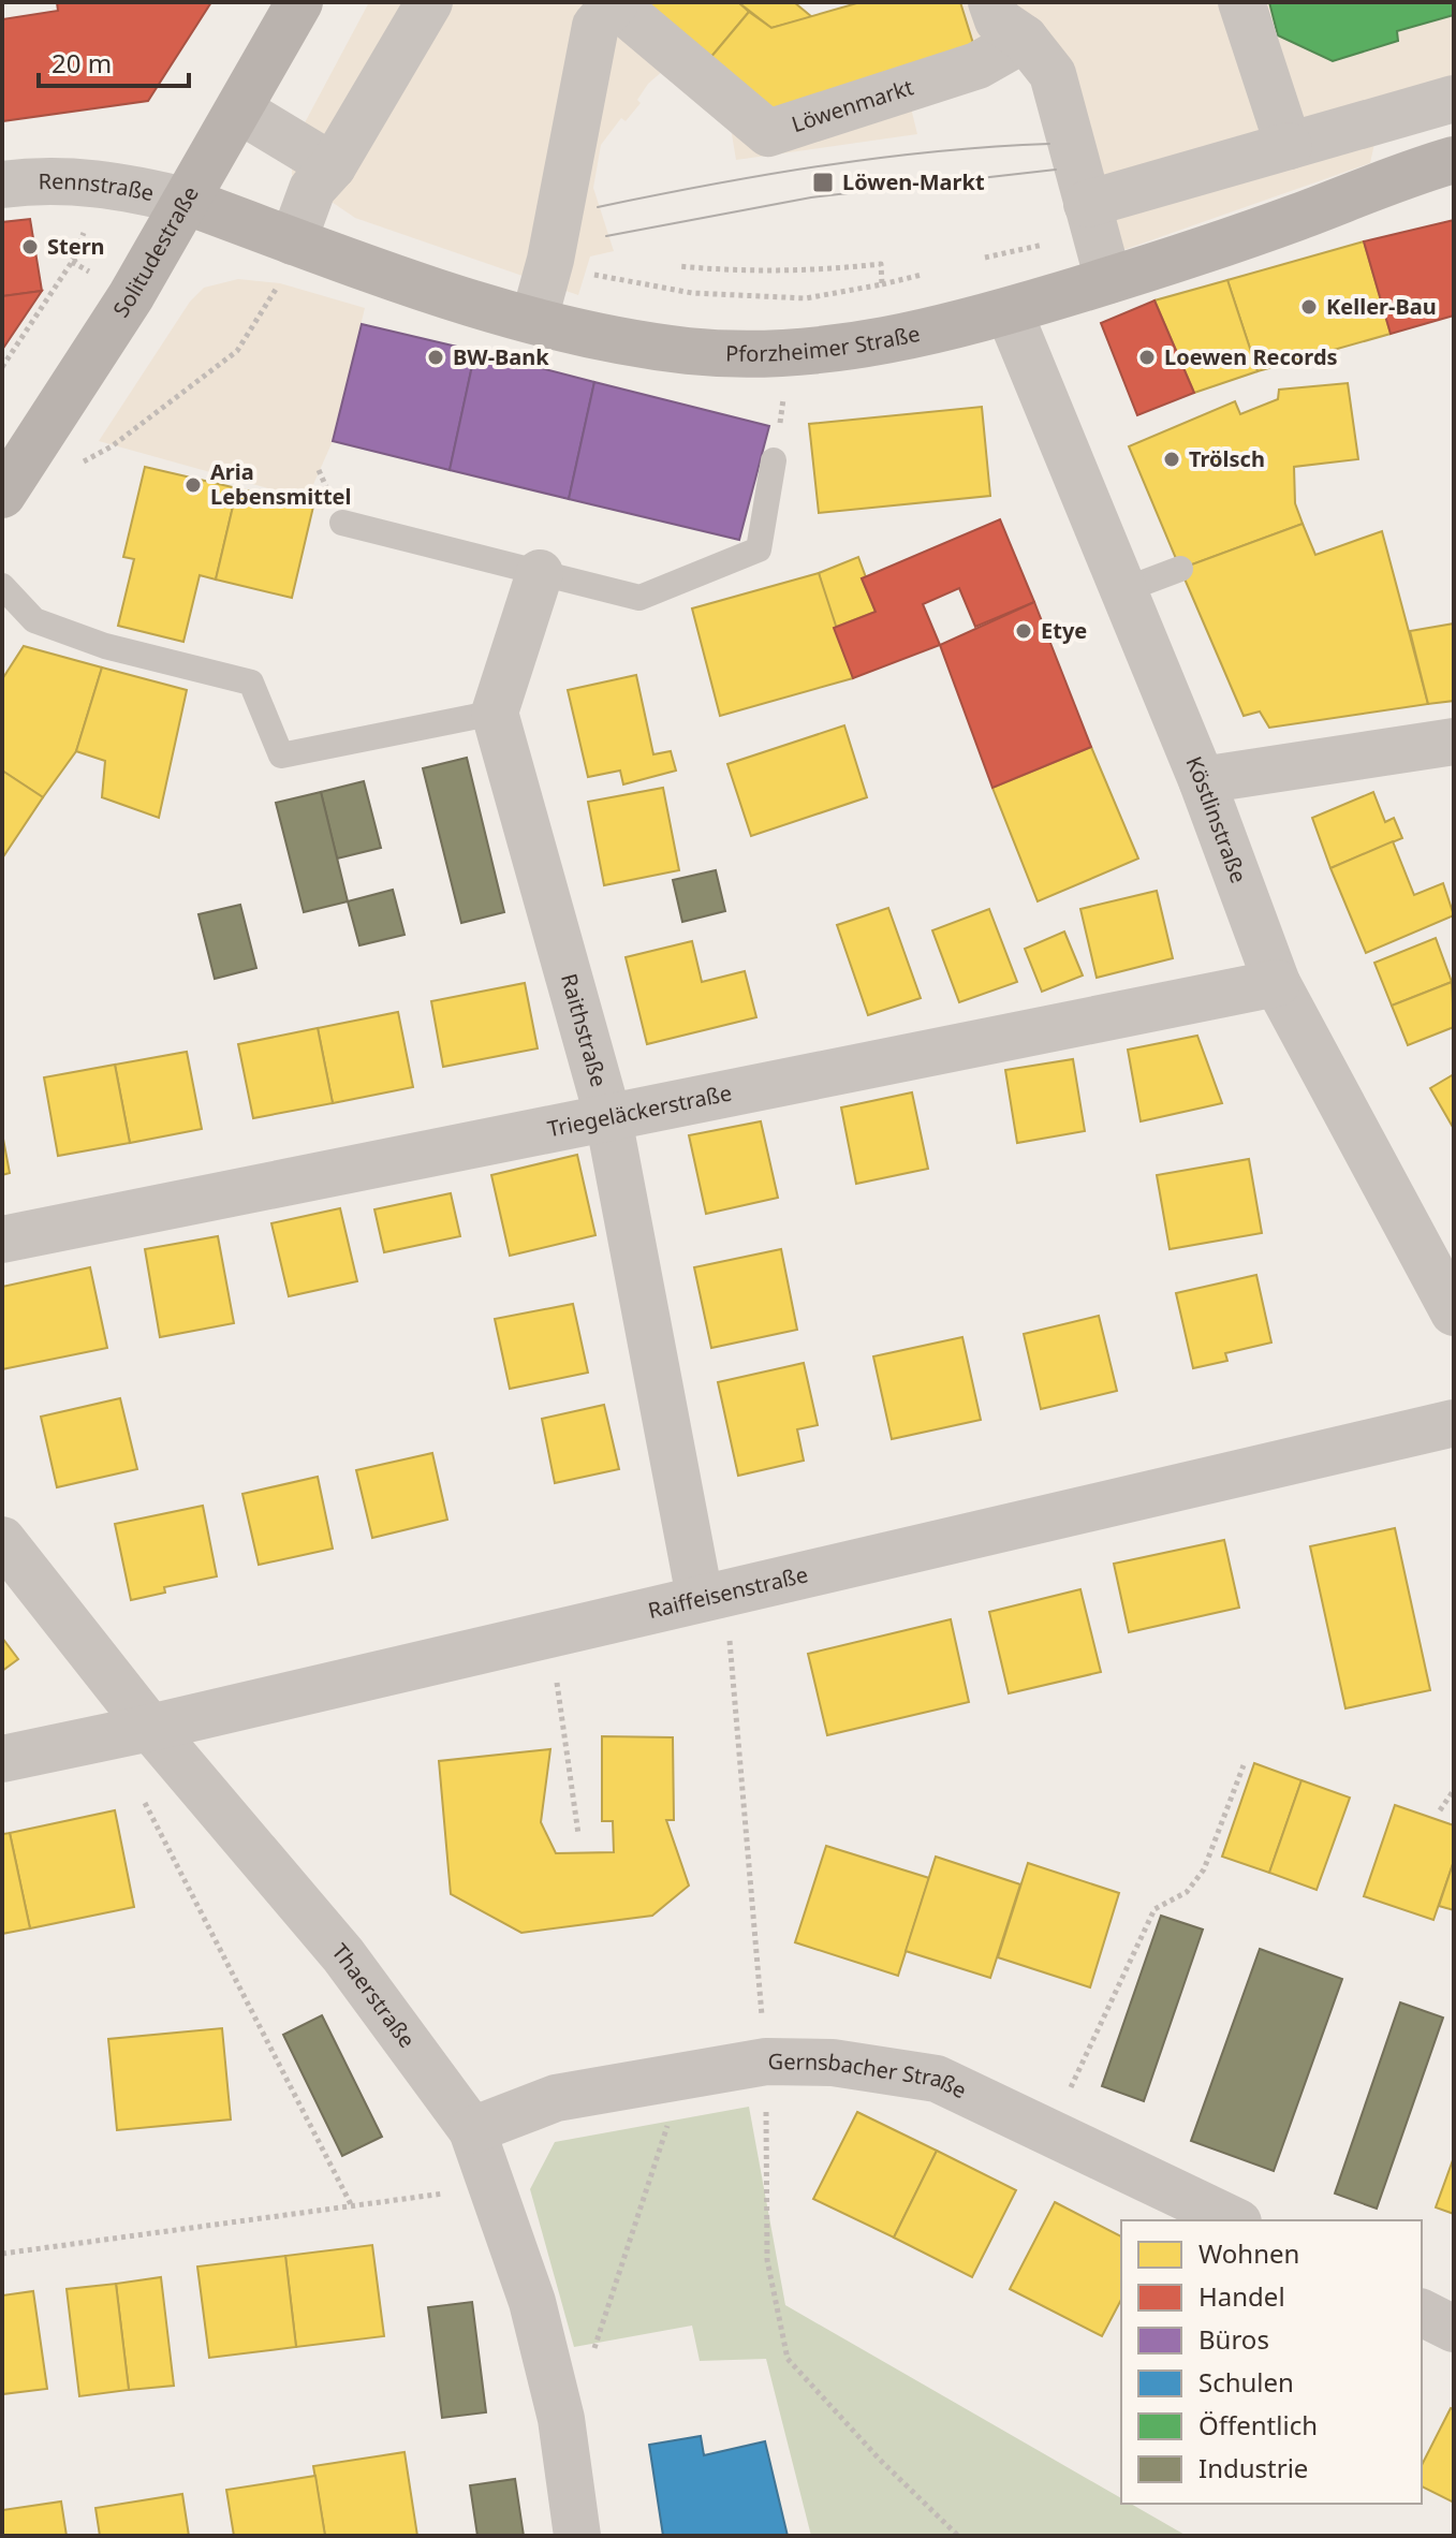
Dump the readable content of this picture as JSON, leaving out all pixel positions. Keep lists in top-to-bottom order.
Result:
{
  "streets": {
    "main road": ["Solitudestraße", "Pforzheimer Straße"],
    "street": [
      "Löwenmarkt",
      "Rennstraße",
      "Köstlinstraße",
      "Raithstraße",
      "Triegeläckerstraße",
      "Raiffeisenstraße",
      "Thaerstraße",
      "Gernsbacher Straße"
    ]
  },
  "crossings": [
    ["Rennstraße", "Solitudestraße"],
    ["Rennstraße", "Pforzheimer Straße"],
    ["Solitudestraße", "Pforzheimer Straße"],
    ["Pforzheimer Straße", "Köstlinstraße"],
    ["Köstlinstraße", "Triegeläckerstraße"],
    ["Raithstraße", "Triegeläckerstraße"],
    ["Raithstraße", "Raiffeisenstraße"],
    ["Raiffeisenstraße", "Thaerstraße"],
    ["Thaerstraße", "Gernsbacher Straße"]
  ],
  "places": {
    "transit": ["Löwen-Markt"],
    "other": [
      "Stern",
      "Keller-Bau",
      "BW-Bank",
      "Loewen Records",
      "Trölsch",
      "Aria Lebensmittel",
      "Etye"
    ]
  },
  "legend": [
    "Wohnen",
    "Handel",
    "Büros",
    "Schulen",
    "Öffentlich",
    "Industrie"
  ],
  "scale_bar": "20 m"
}
